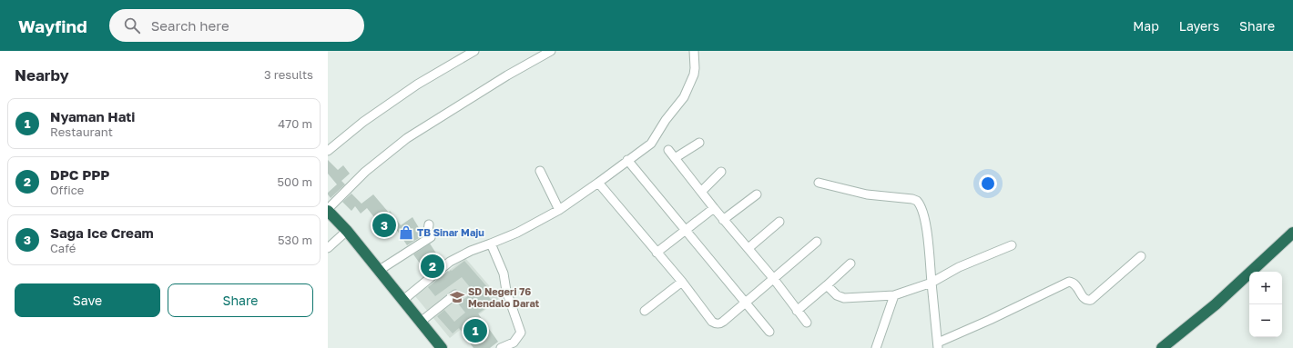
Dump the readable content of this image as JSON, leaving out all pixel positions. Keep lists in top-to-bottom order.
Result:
{
  "places": {
    "shop": ["TB Sinar Maju"],
    "school or university": ["SD Negeri 76 Mendalo Darat"]
  },
  "page": {
    "header": "Wayfind",
    "search": "Search here",
    "nav": ["Map", "Layers", "Share"],
    "heading": ["Nearby", "3 results"],
    "list": [
      {
        "mark": "1",
        "name": "Nyaman Hati",
        "note": "Restaurant",
        "value": "470 m"
      },
      {
        "mark": "2",
        "name": "DPC PPP",
        "note": "Office",
        "value": "500 m"
      },
      {
        "mark": "3",
        "name": "Saga Ice Cream",
        "note": "Café",
        "value": "530 m"
      }
    ],
    "pins": ["3", "2", "1"],
    "map_buttons": ["+", "−"],
    "buttons": ["Save", "Share"]
  }
}
